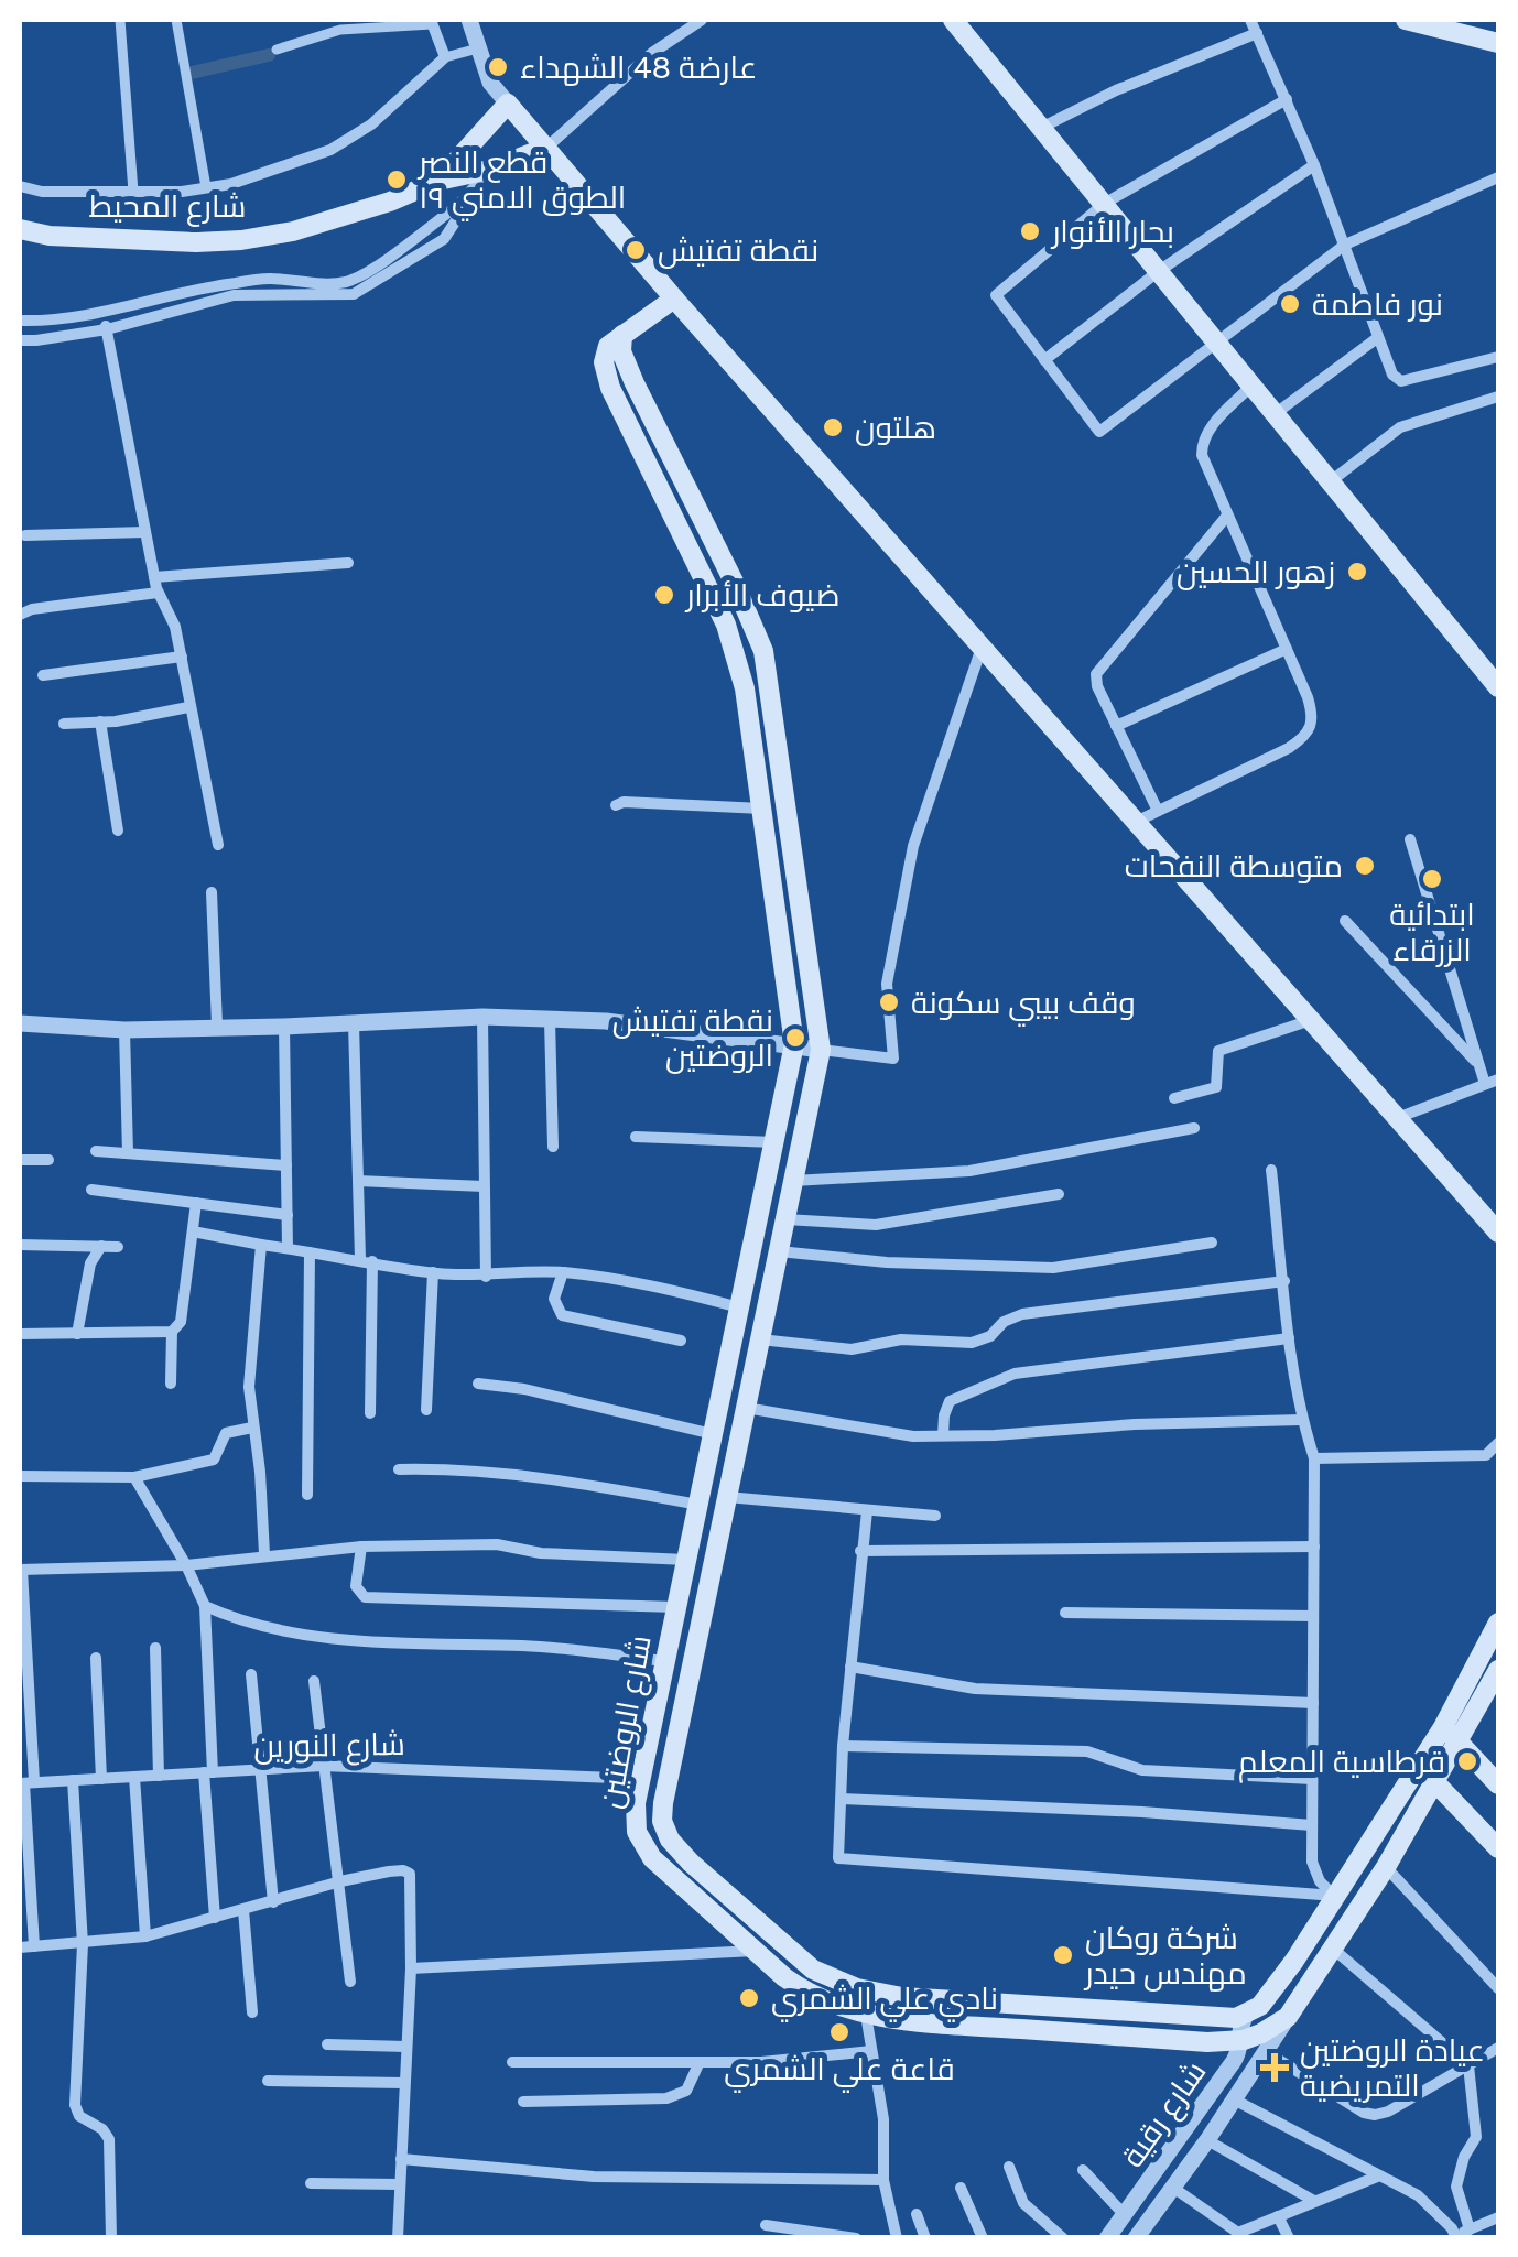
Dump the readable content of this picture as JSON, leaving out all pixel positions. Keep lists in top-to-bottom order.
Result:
{
  "streets": {
    "main road": ["شارع المحيط", "شارع الروضتين"],
    "street": ["شارع النورين", "شارع رقية"]
  },
  "crossings": [
    ["شارع الروضتين", "شارع النورين"],
    ["شارع الروضتين", "شارع رقية"]
  ],
  "places": {
    "other": [
      "عارضة 48 الشهداء",
      "قطع النصر الطوق الامني ۱۹",
      "بحار الأنوار",
      "نقطة تفتيش",
      "نور فاطمة",
      "هلتون",
      "زهور الحسين",
      "ضيوف الأبرار",
      "متوسطة النفحات",
      "ابتدائية الزرقاء",
      "وقف بيبي سكونة",
      "نقطة تفتيش الروضتين",
      "قرطاسية المعلم",
      "شركة روكان مهندس حيدر",
      "نادي علي الشمري",
      "قاعة علي الشمري"
    ],
    "health": ["عيادة الروضتين التمريضية"]
  }
}
